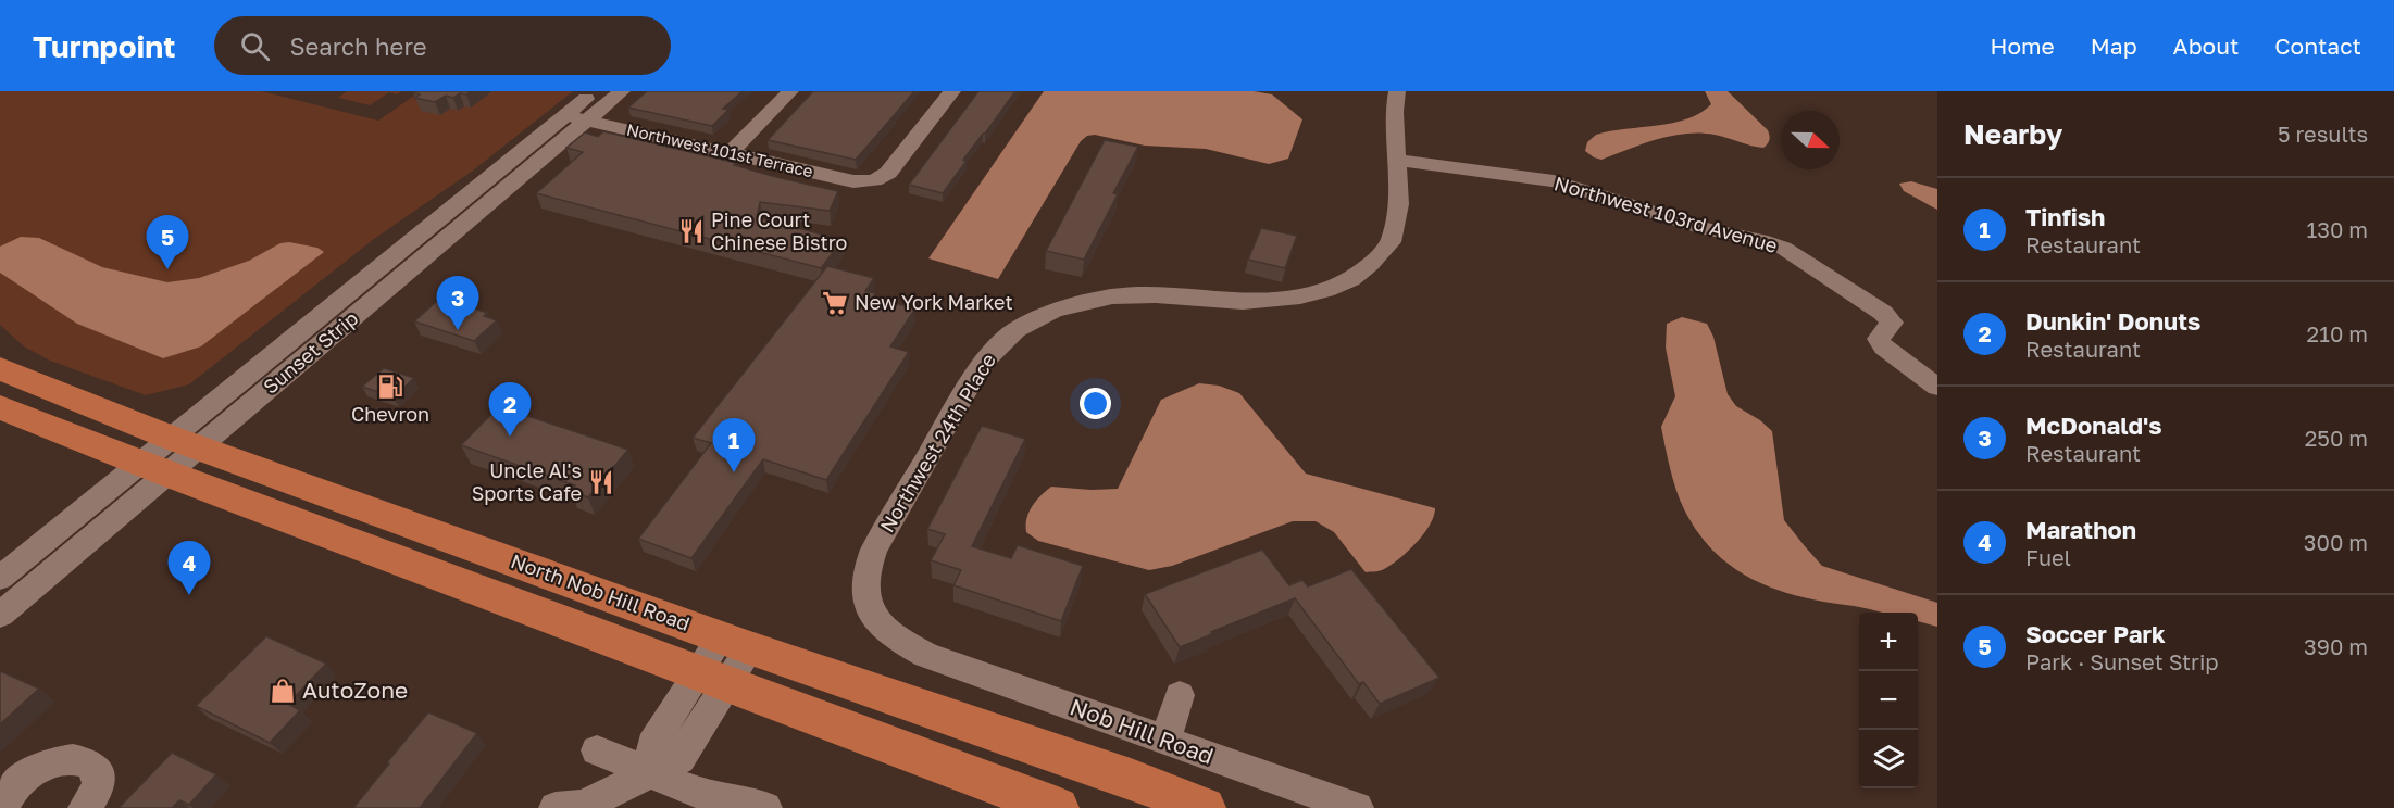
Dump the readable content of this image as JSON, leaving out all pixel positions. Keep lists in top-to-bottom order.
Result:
{
  "streets": {
    "main road": ["North Nob Hill Road"],
    "street": [
      "Northwest 101st Terrace",
      "Northwest 103rd Avenue",
      "Sunset Strip",
      "Northwest 24th Place",
      "Nob Hill Road"
    ]
  },
  "crossings": [
    ["Northwest 101st Terrace", "Sunset Strip"],
    ["Northwest 103rd Avenue", "Northwest 24th Place"],
    ["Sunset Strip", "North Nob Hill Road"],
    ["Northwest 24th Place", "Nob Hill Road"]
  ],
  "places": {
    "restaurant": ["Pine Court Chinese Bistro", "Uncle Al's Sports Cafe"],
    "supermarket": ["New York Market"],
    "fuel station": ["Chevron"],
    "shop": ["AutoZone"]
  },
  "north": "right",
  "page": {
    "header": "Turnpoint",
    "search": "Search here",
    "nav": [
      "Home",
      "Map",
      "About",
      "Contact"
    ],
    "heading": ["Nearby", "5 results"],
    "list": [
      {
        "mark": "1",
        "name": "Tinfish",
        "note": "Restaurant",
        "value": "130 m"
      },
      {
        "mark": "2",
        "name": "Dunkin' Donuts",
        "note": "Restaurant",
        "value": "210 m"
      },
      {
        "mark": "3",
        "name": "McDonald's",
        "note": "Restaurant",
        "value": "250 m"
      },
      {
        "mark": "4",
        "name": "Marathon",
        "note": "Fuel",
        "value": "300 m"
      },
      {
        "mark": "5",
        "name": "Soccer Park",
        "note": "Park · Sunset Strip",
        "value": "390 m"
      }
    ],
    "pins": [
      "5",
      "3",
      "2",
      "1",
      "4"
    ],
    "map_buttons": ["+", "−"]
  }
}
